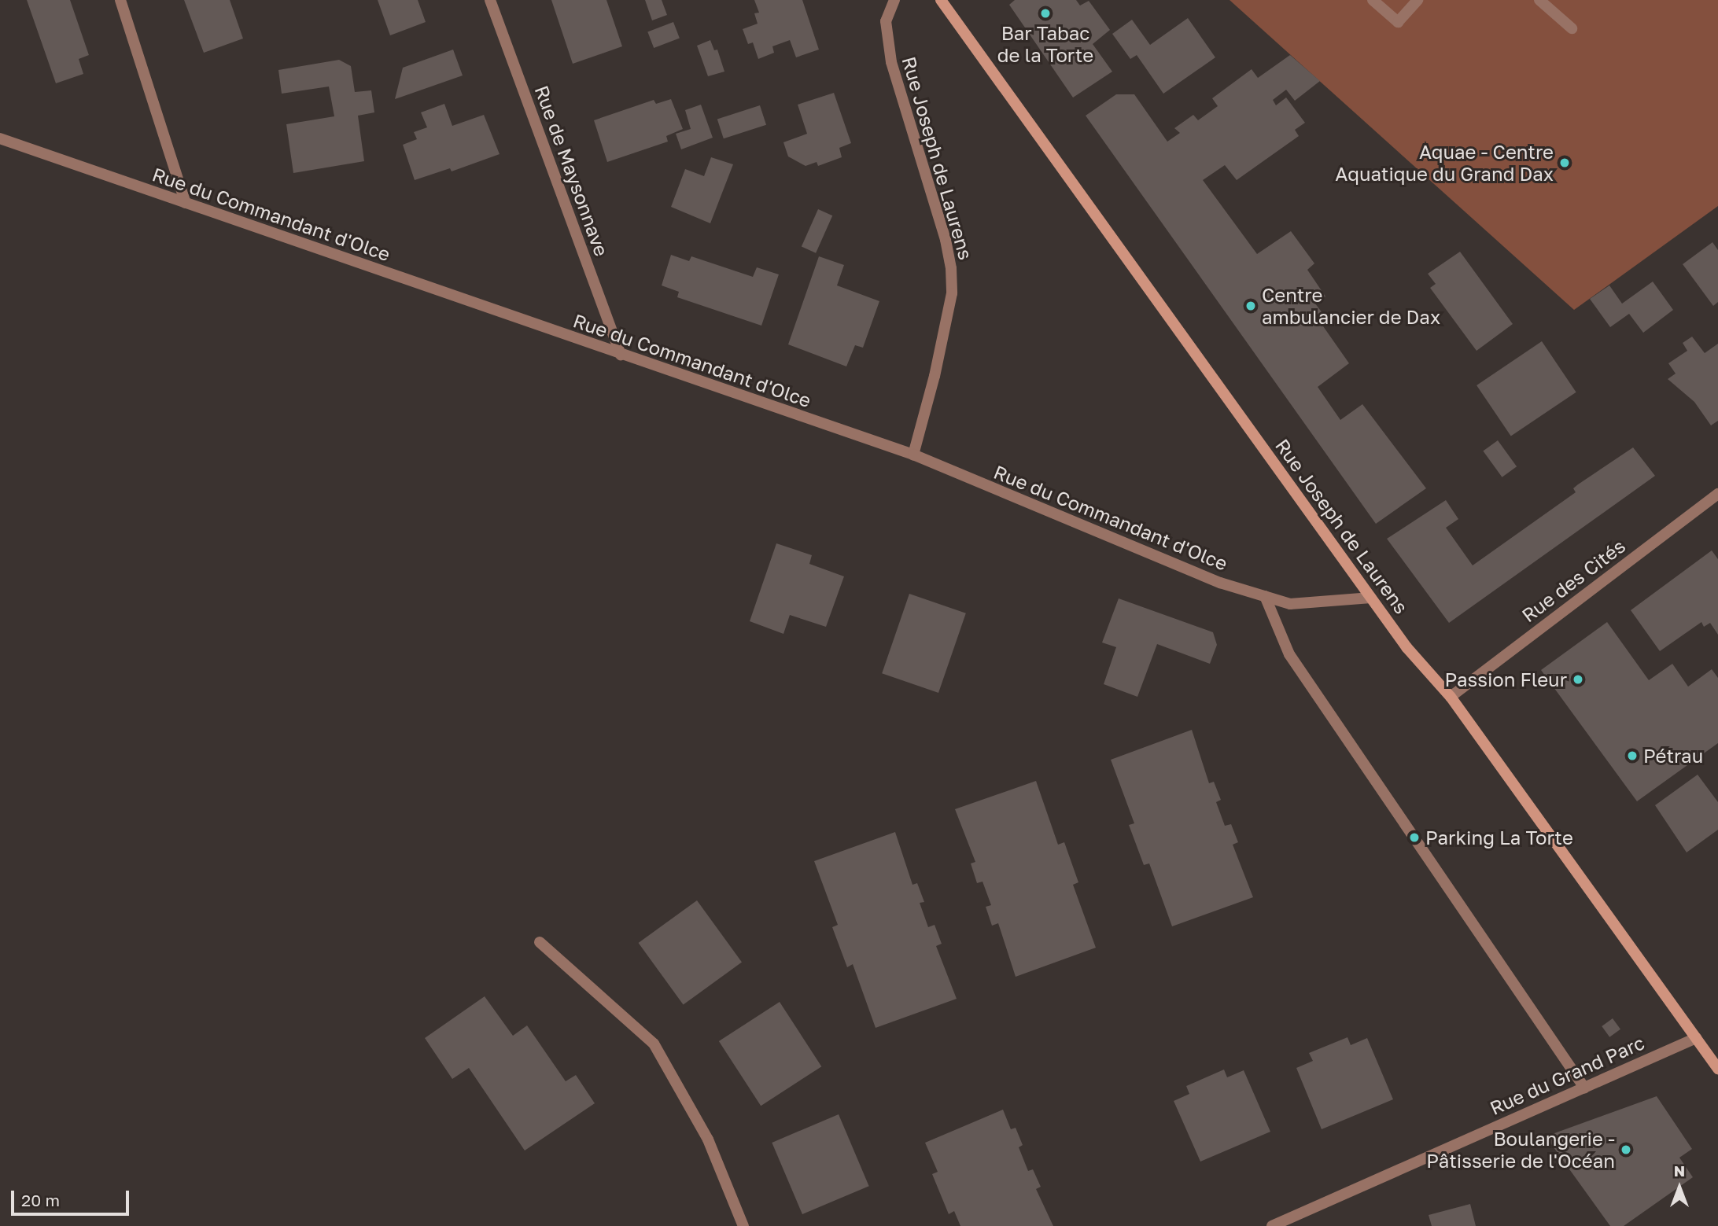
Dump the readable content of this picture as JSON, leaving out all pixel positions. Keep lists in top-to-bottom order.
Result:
{
  "streets": {
    "main road": ["Rue Joseph de Laurens"],
    "street": [
      "Rue de Maysonnave",
      "Rue du Commandant d'Olce",
      "Rue des Cités",
      "Rue du Grand Parc"
    ]
  },
  "crossings": [
    ["Rue Joseph de Laurens", "Rue du Commandant d'Olce"],
    ["Rue Joseph de Laurens", "Rue des Cités"],
    ["Rue Joseph de Laurens", "Rue du Grand Parc"],
    ["Rue de Maysonnave", "Rue du Commandant d'Olce"]
  ],
  "places": [
    "Bar Tabac de la Torte",
    "Aquae - Centre Aquatique du Grand Dax",
    "Centre ambulancier de Dax",
    "Passion Fleur",
    "Pétrau",
    "Parking La Torte",
    "Boulangerie - Pâtisserie de l'Océan"
  ],
  "scale_bar": "20 m",
  "north": "top"
}
